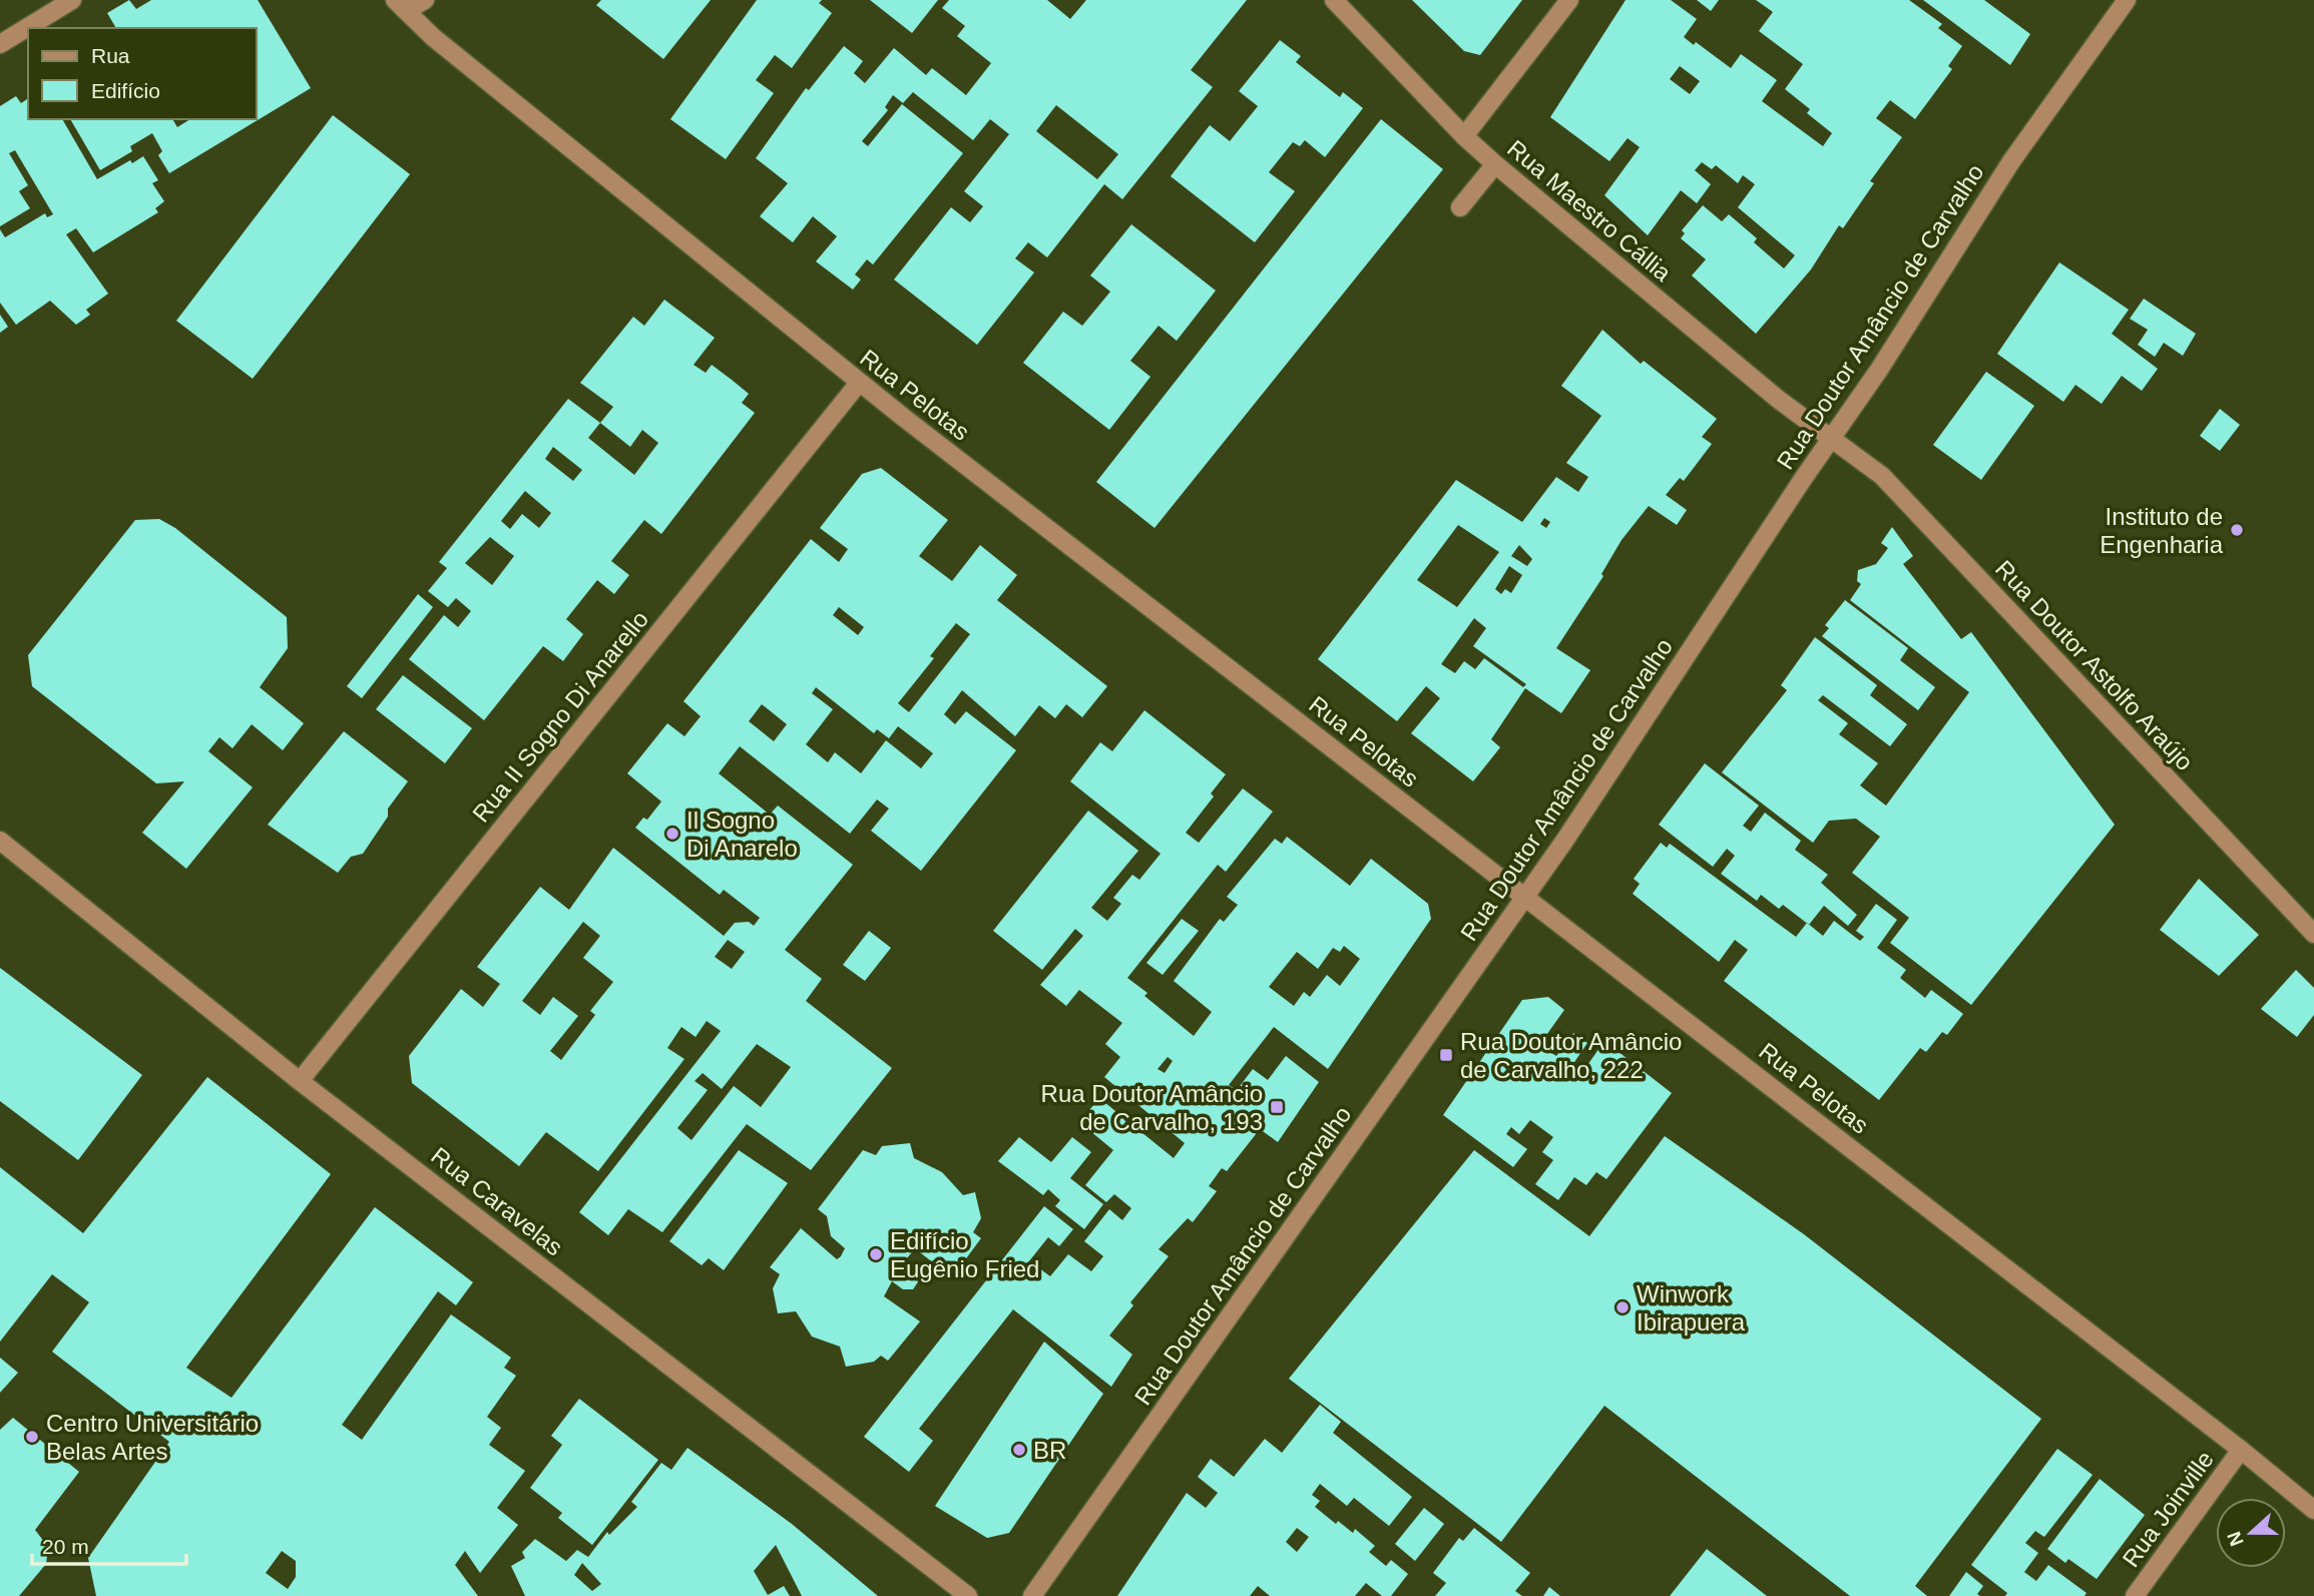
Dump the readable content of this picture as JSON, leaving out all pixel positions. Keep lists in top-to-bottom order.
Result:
{
  "streets": {
    "street": [
      "Rua Maestro Cállia",
      "Rua Doutor Amâncio de Carvalho",
      "Rua Pelotas",
      "Rua Doutor Astolfo Araújo",
      "Rua II Sogno Di Anarello",
      "Rua Caravelas",
      "Rua Joinville"
    ]
  },
  "crossings": [
    ["Rua Maestro Cállia", "Rua Doutor Amâncio de Carvalho"],
    ["Rua Maestro Cállia", "Rua Doutor Astolfo Araújo"],
    ["Rua Doutor Amâncio de Carvalho", "Rua Pelotas"],
    ["Rua Doutor Amâncio de Carvalho", "Rua Doutor Astolfo Araújo"],
    ["Rua Pelotas", "Rua II Sogno Di Anarello"],
    ["Rua Pelotas", "Rua Joinville"],
    ["Rua II Sogno Di Anarello", "Rua Caravelas"]
  ],
  "places": {
    "other": [
      "Instituto de Engenharia",
      "Il Sogno Di Anarelo",
      "Edifício Eugênio Fried",
      "Winwork Ibirapuera",
      "Centro Universitário Belas Artes",
      "BR"
    ],
    "transit": ["Rua Doutor Amâncio de Carvalho, 222", "Rua Doutor Amâncio de Carvalho, 193"]
  },
  "legend": ["Rua", "Edifício"],
  "scale_bar": "20 m",
  "north": "left"
}
